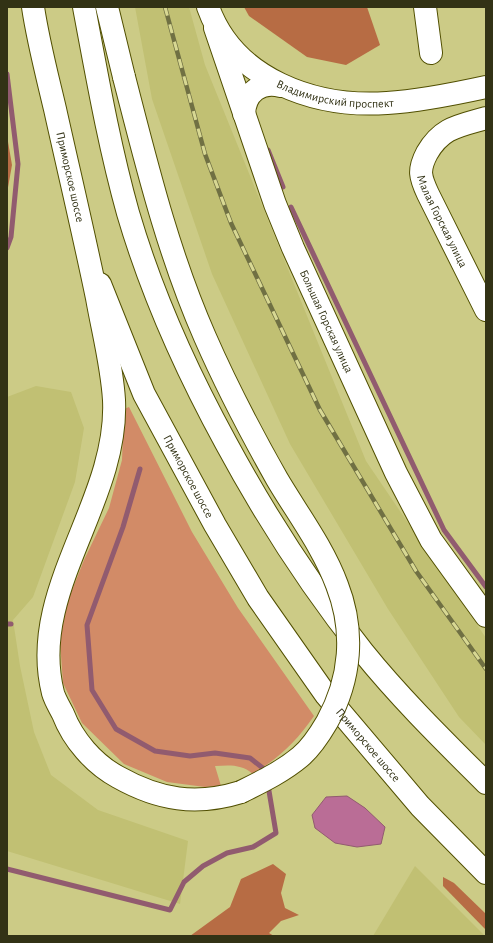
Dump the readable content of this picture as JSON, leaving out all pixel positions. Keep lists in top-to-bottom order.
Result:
{
  "streets": {
    "main road": [
      "Владимирский проспект",
      "Приморское шоссе",
      "Малая Горская улица",
      "Большая Горская улица"
    ]
  },
  "crossings": [
    ["Владимирский проспект", "Большая Горская улица"]
  ]
}
